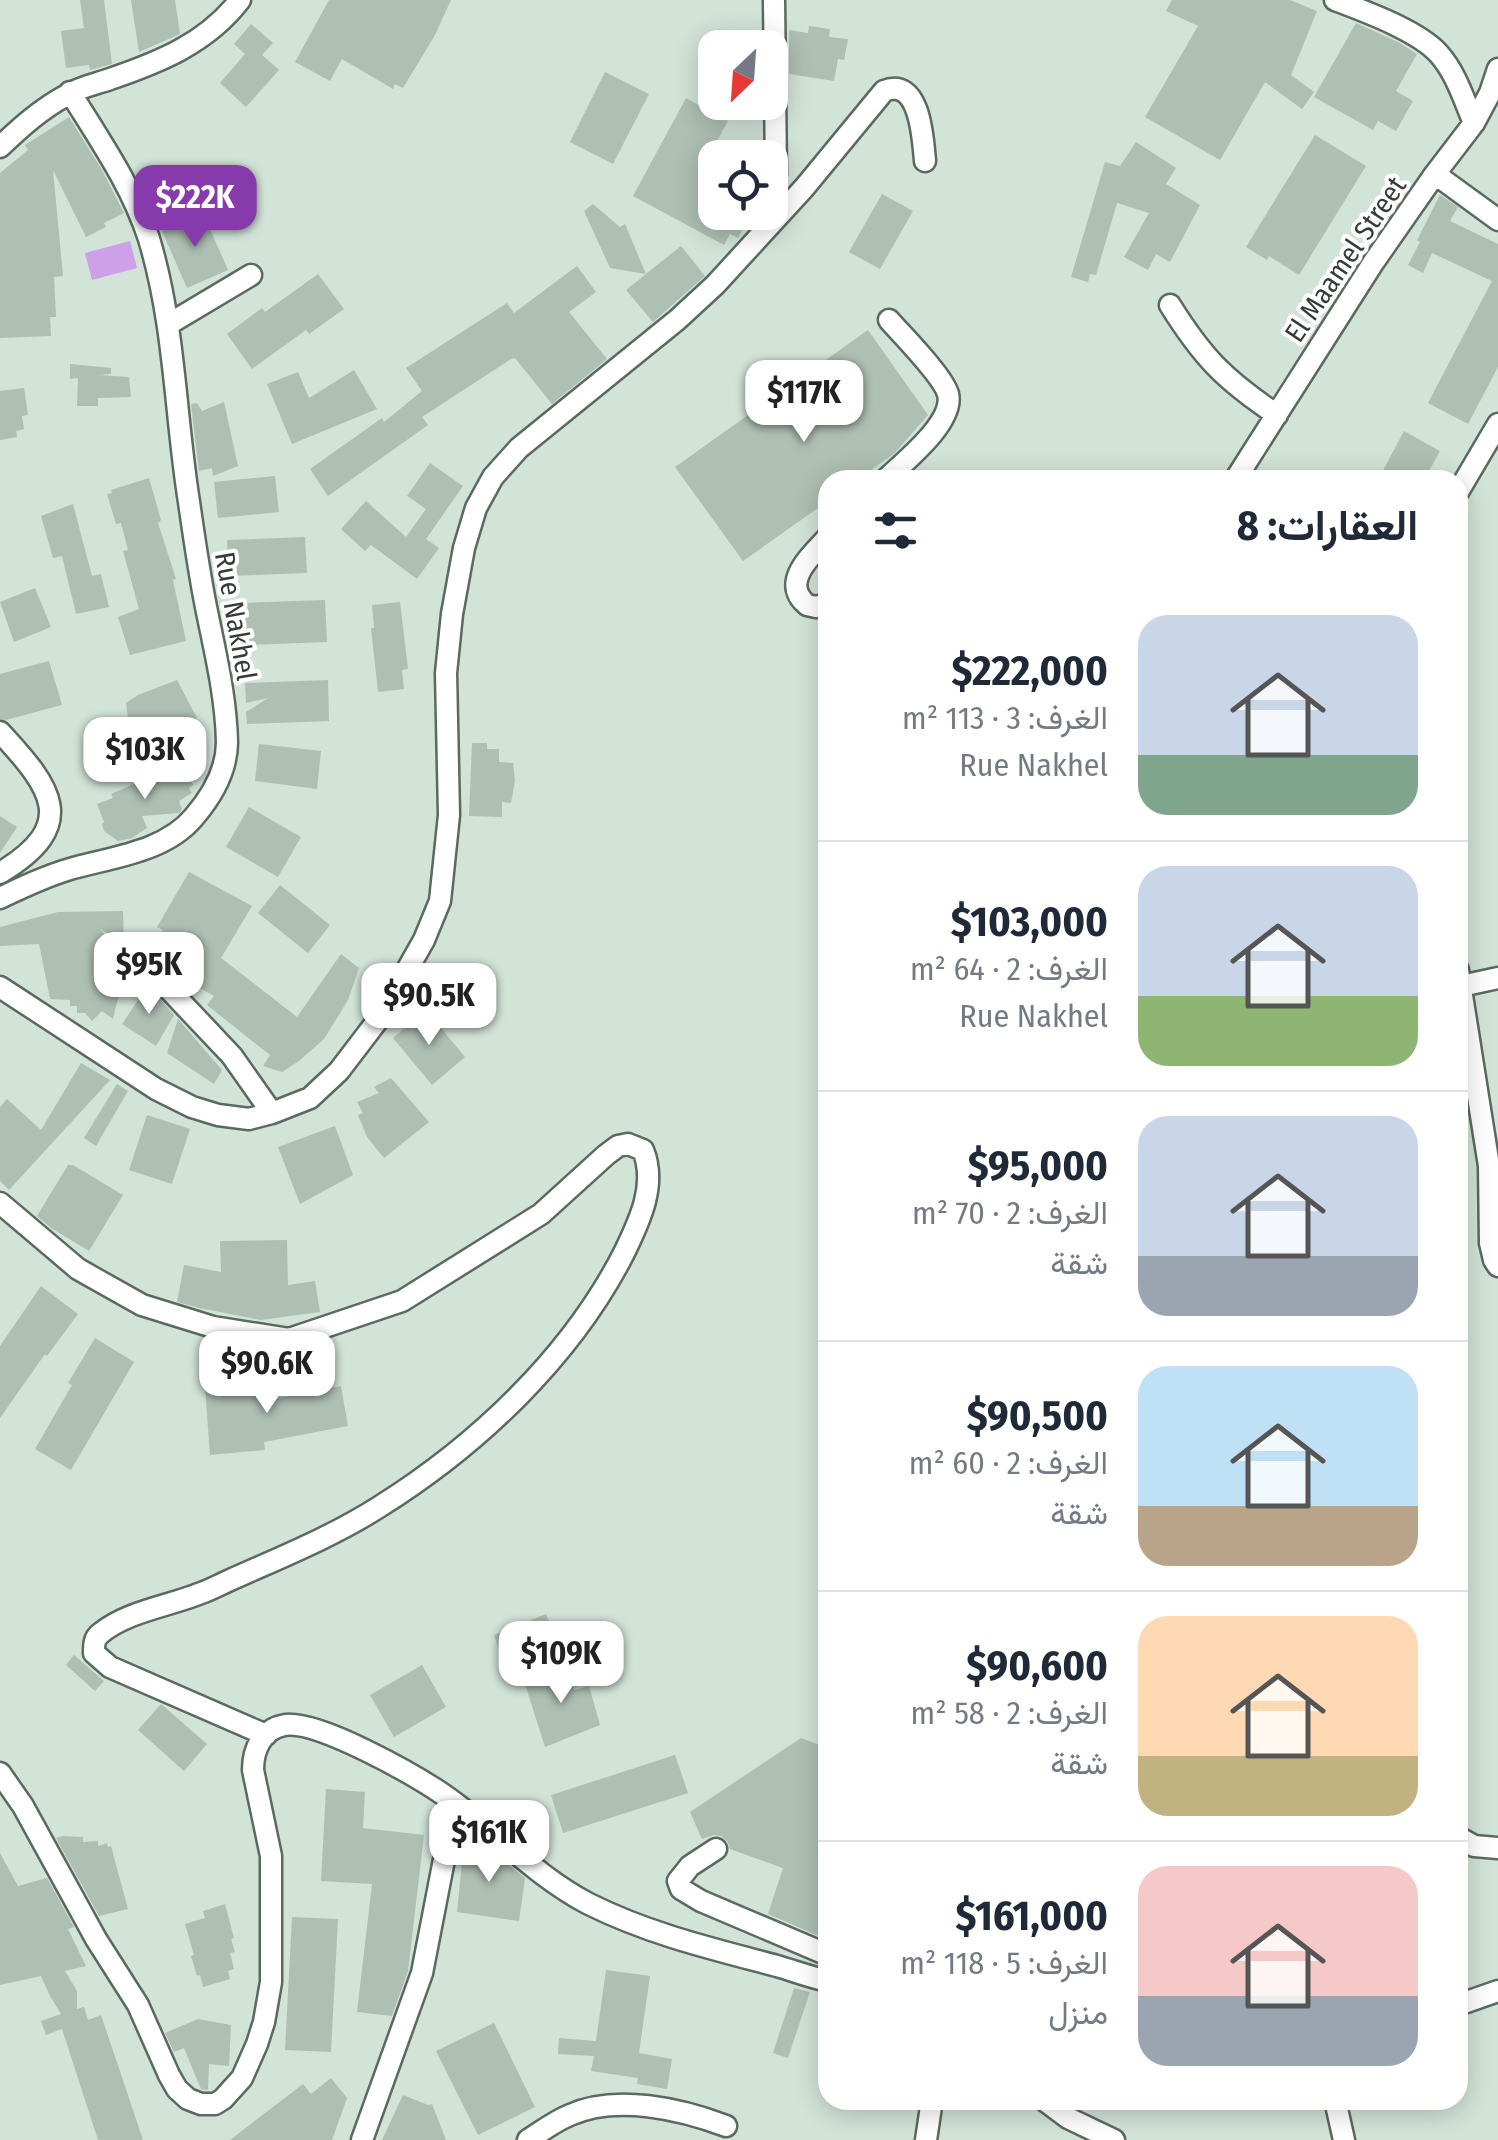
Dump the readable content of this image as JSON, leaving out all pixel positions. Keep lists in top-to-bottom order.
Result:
{
  "streets": {
    "street": ["El Maamel Street", "Rue Nakhel"]
  },
  "north": "bottom left",
  "page": {
    "price": [
      "$222K",
      "$117K",
      "$103K",
      "$95K",
      "$90.5K",
      "$90.6K",
      "$109K",
      "$161K"
    ],
    "heading": "العقارات: 8",
    "list": [
      {
        "name": "$222,000",
        "note": "الغرف: 3 · 113 m² · Rue Nakhel"
      },
      {
        "name": "$103,000",
        "note": "الغرف: 2 · 64 m² · Rue Nakhel"
      },
      {
        "name": "$95,000",
        "note": "الغرف: 2 · 70 m² · شقة"
      },
      {
        "name": "$90,500",
        "note": "الغرف: 2 · 60 m² · شقة"
      },
      {
        "name": "$90,600",
        "note": "الغرف: 2 · 58 m² · شقة"
      },
      {
        "name": "$161,000",
        "note": "الغرف: 5 · 118 m² · منزل"
      }
    ]
  }
}
